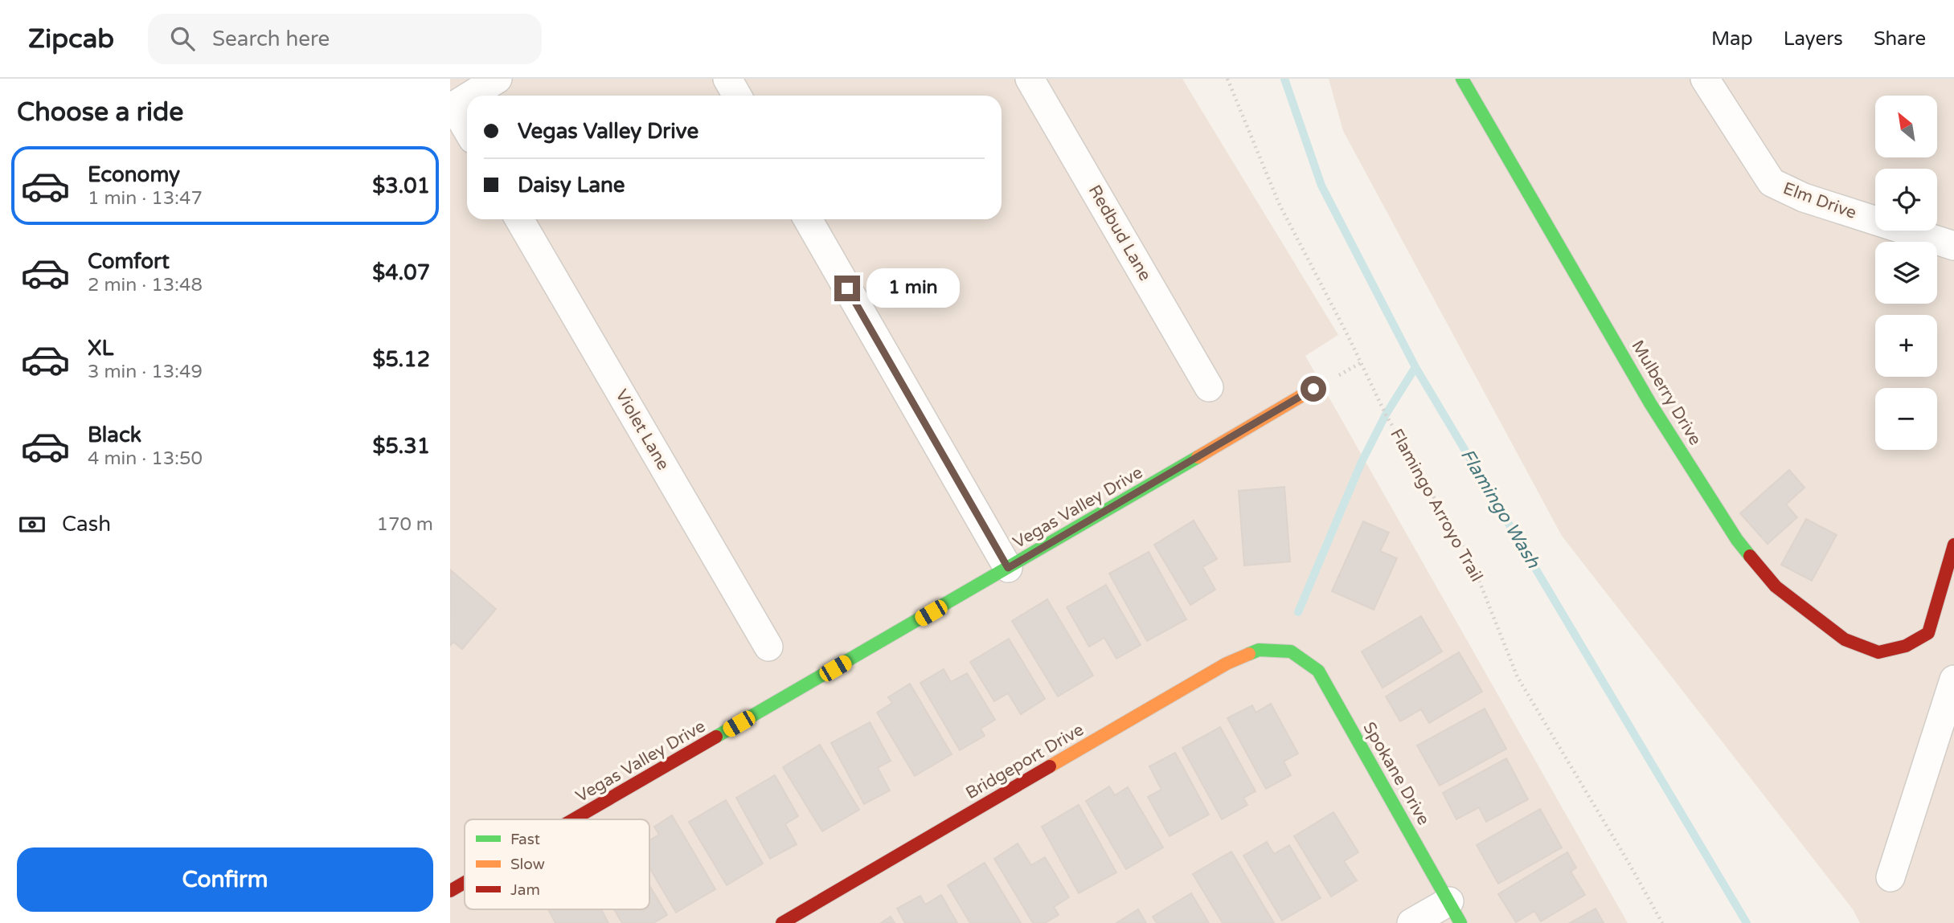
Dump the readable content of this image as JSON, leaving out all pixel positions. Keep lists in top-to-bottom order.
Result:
{
  "streets": {
    "street": [
      "Elm Drive",
      "Redbud Lane",
      "Mulberry Drive",
      "Violet Lane",
      "Vegas Valley Drive",
      "Bridgeport Drive",
      "Spokane Drive"
    ],
    "path": ["Flamingo Arroyo Trail"]
  },
  "crossings": [
    ["Bridgeport Drive", "Spokane Drive"]
  ],
  "water": ["Flamingo Wash"],
  "legend": ["Fast", "Slow", "Jam"],
  "north": "top left",
  "page": {
    "header": "Zipcab",
    "search": "Search here",
    "nav": ["Map", "Layers", "Share"],
    "heading": "Choose a ride",
    "map_buttons": ["+", "−"],
    "banner": ["Vegas Valley Drive", "Daisy Lane"],
    "list": [
      {
        "name": "Economy",
        "note": "1 min · 13:47",
        "value": "$3.01"
      },
      {
        "name": "Comfort",
        "note": "2 min · 13:48",
        "value": "$4.07"
      },
      {
        "name": "XL",
        "note": "3 min · 13:49",
        "value": "$5.12"
      },
      {
        "name": "Black",
        "note": "4 min · 13:50",
        "value": "$5.31"
      }
    ],
    "bubble": "1 min",
    "pay": ["Cash", "170 m"],
    "buttons": "Confirm"
  }
}
